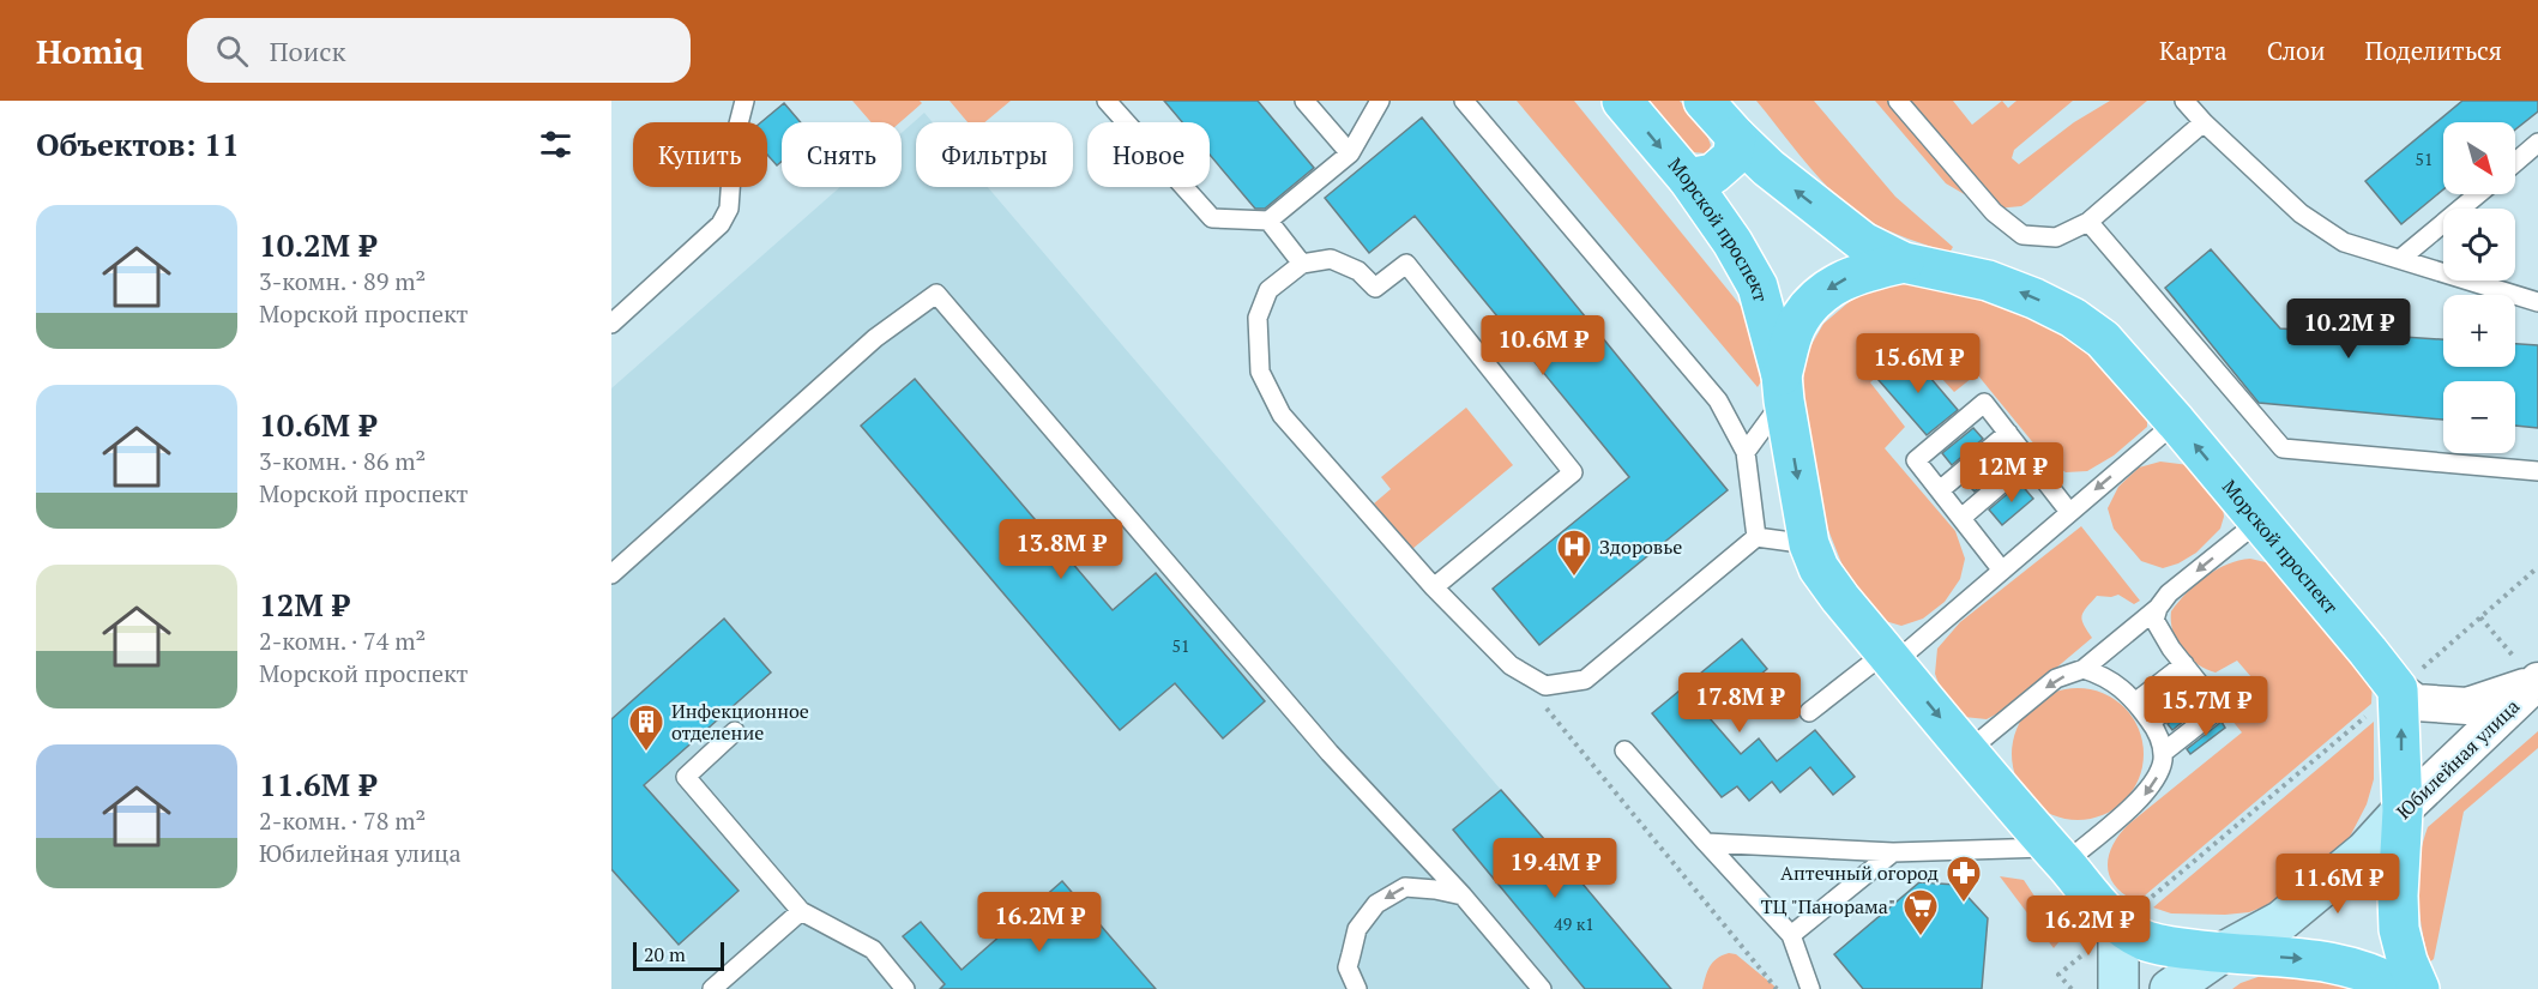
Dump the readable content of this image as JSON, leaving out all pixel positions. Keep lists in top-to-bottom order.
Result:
{
  "streets": {
    "main road": ["Морской проспект", "Юбилейная улица"]
  },
  "crossings": [
    ["Морской проспект", "Юбилейная улица"]
  ],
  "places": {
    "hospital": ["Здоровье"],
    "building": ["Инфекционное отделение"],
    "pharmacy": ["Аптечный огород"],
    "supermarket": ["ТЦ \"Панорама\""]
  },
  "house_numbers": ["51", "51", "49 к1"],
  "scale_bar": "20 m",
  "north": "bottom right",
  "page": {
    "header": "Homiq",
    "search": "Поиск",
    "nav": ["Карта", "Слои", "Поделиться"],
    "heading": "Объектов: 11",
    "map_buttons": ["+", "−"],
    "chip": [
      "Купить",
      "Снять",
      "Фильтры",
      "Новое"
    ],
    "list": [
      {
        "name": "10.2M ₽",
        "note": "3-комн. · 89 m² · Морской проспект"
      },
      {
        "name": "10.6M ₽",
        "note": "3-комн. · 86 m² · Морской проспект"
      },
      {
        "name": "12M ₽",
        "note": "2-комн. · 74 m² · Морской проспект"
      },
      {
        "name": "11.6M ₽",
        "note": "2-комн. · 78 m² · Юбилейная улица"
      }
    ],
    "price": [
      "10.2M ₽",
      "10.6M ₽",
      "15.6M ₽",
      "12M ₽",
      "13.8M ₽",
      "17.8M ₽",
      "15.7M ₽",
      "19.4M ₽",
      "11.6M ₽",
      "16.2M ₽",
      "16.2M ₽"
    ],
    "scale": "20 m"
  }
}
